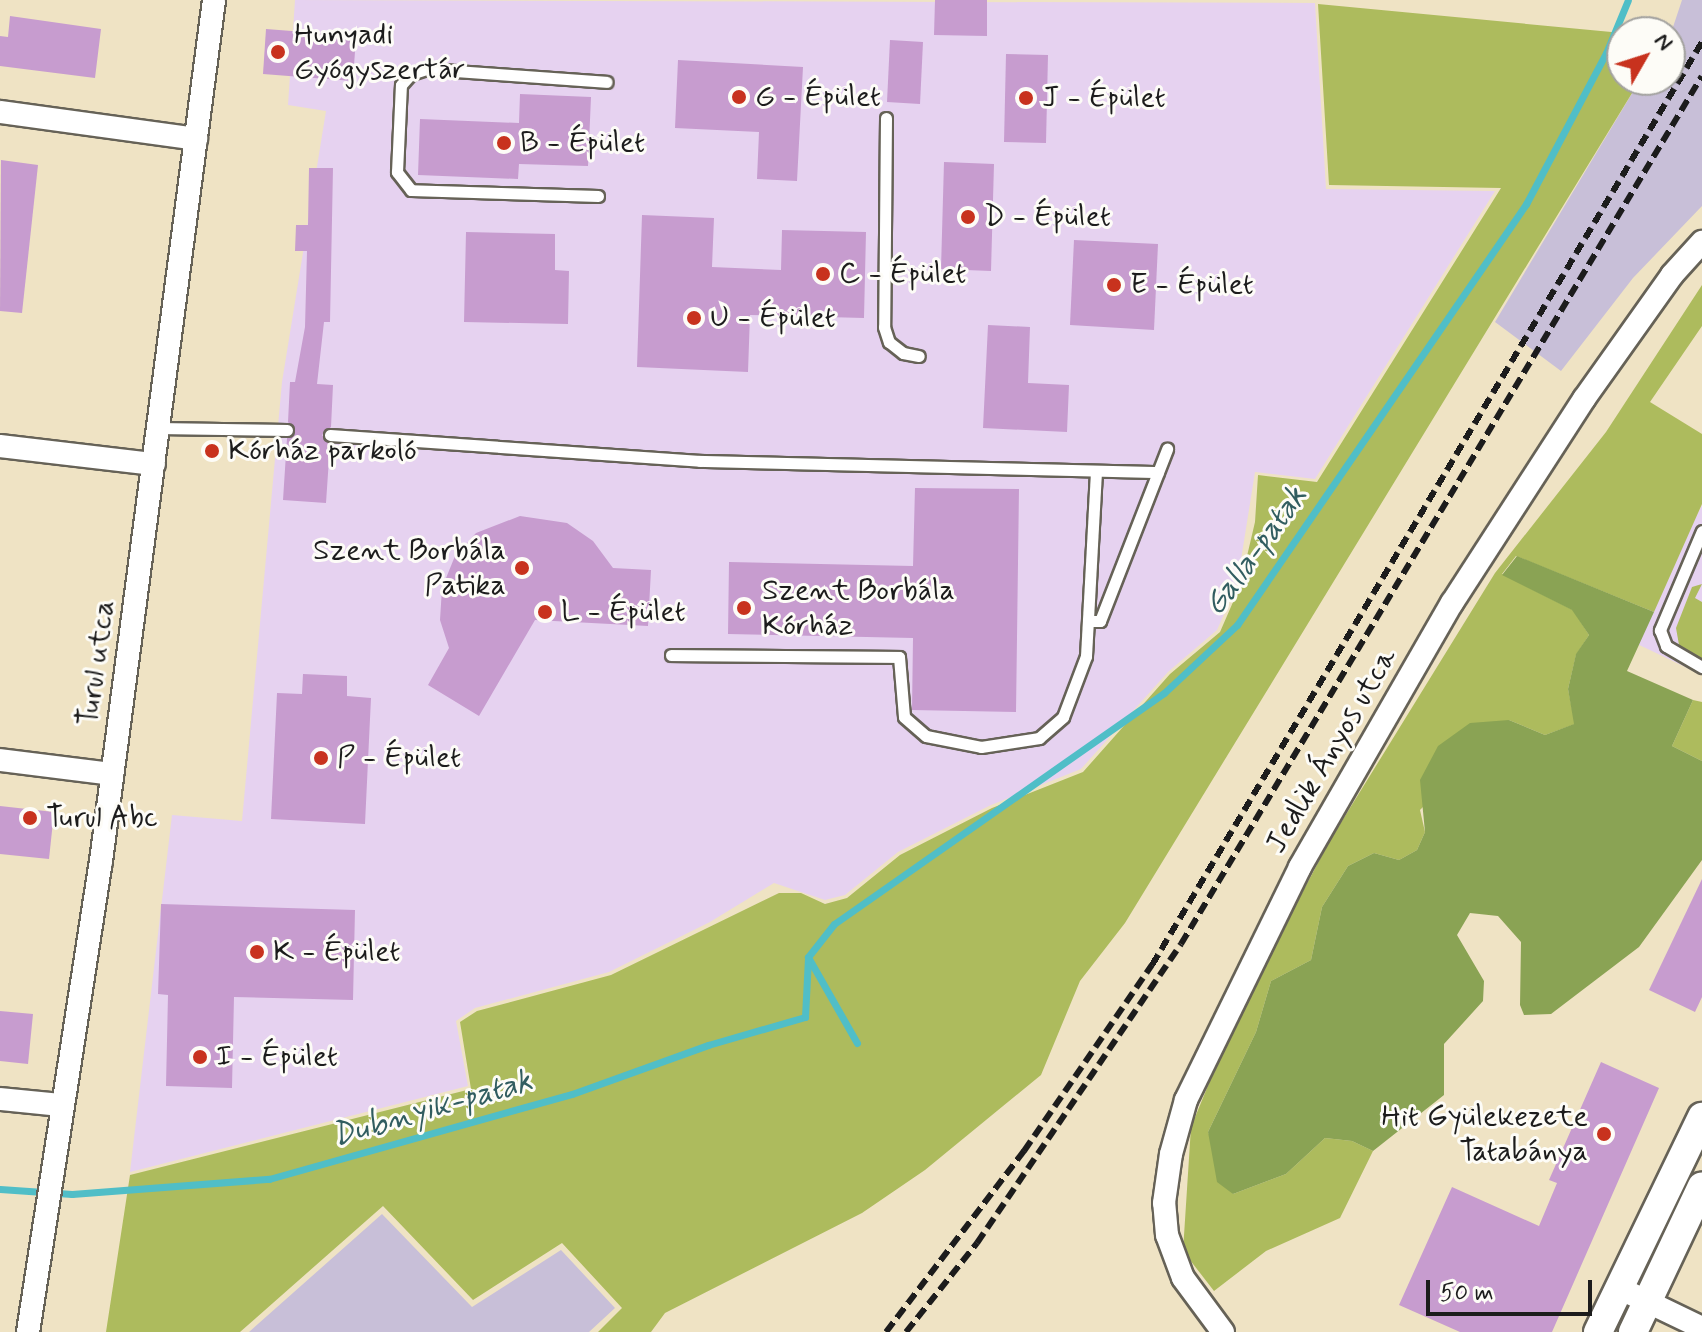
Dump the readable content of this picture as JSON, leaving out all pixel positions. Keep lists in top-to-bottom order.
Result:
{
  "streets": {
    "street": ["Turul utca", "Jedlik Ányos utca"]
  },
  "water": ["Galla-patak", "Dubnyik-patak"],
  "places": [
    "Hunyadi Gyógyszertár",
    "G - Épület",
    "J - Épület",
    "B - Épület",
    "D - Épület",
    "C - Épület",
    "E - Épület",
    "U - Épület",
    "Kórház parkoló",
    "Szent Borbála Patika",
    "Szent Borbála Kórház",
    "L - Épület",
    "P - Épület",
    "Turul Abc",
    "K - Épület",
    "I - Épület",
    "Hit Gyülekezete Tatabánya"
  ],
  "scale_bar": "50 m",
  "north": "top right"
}
